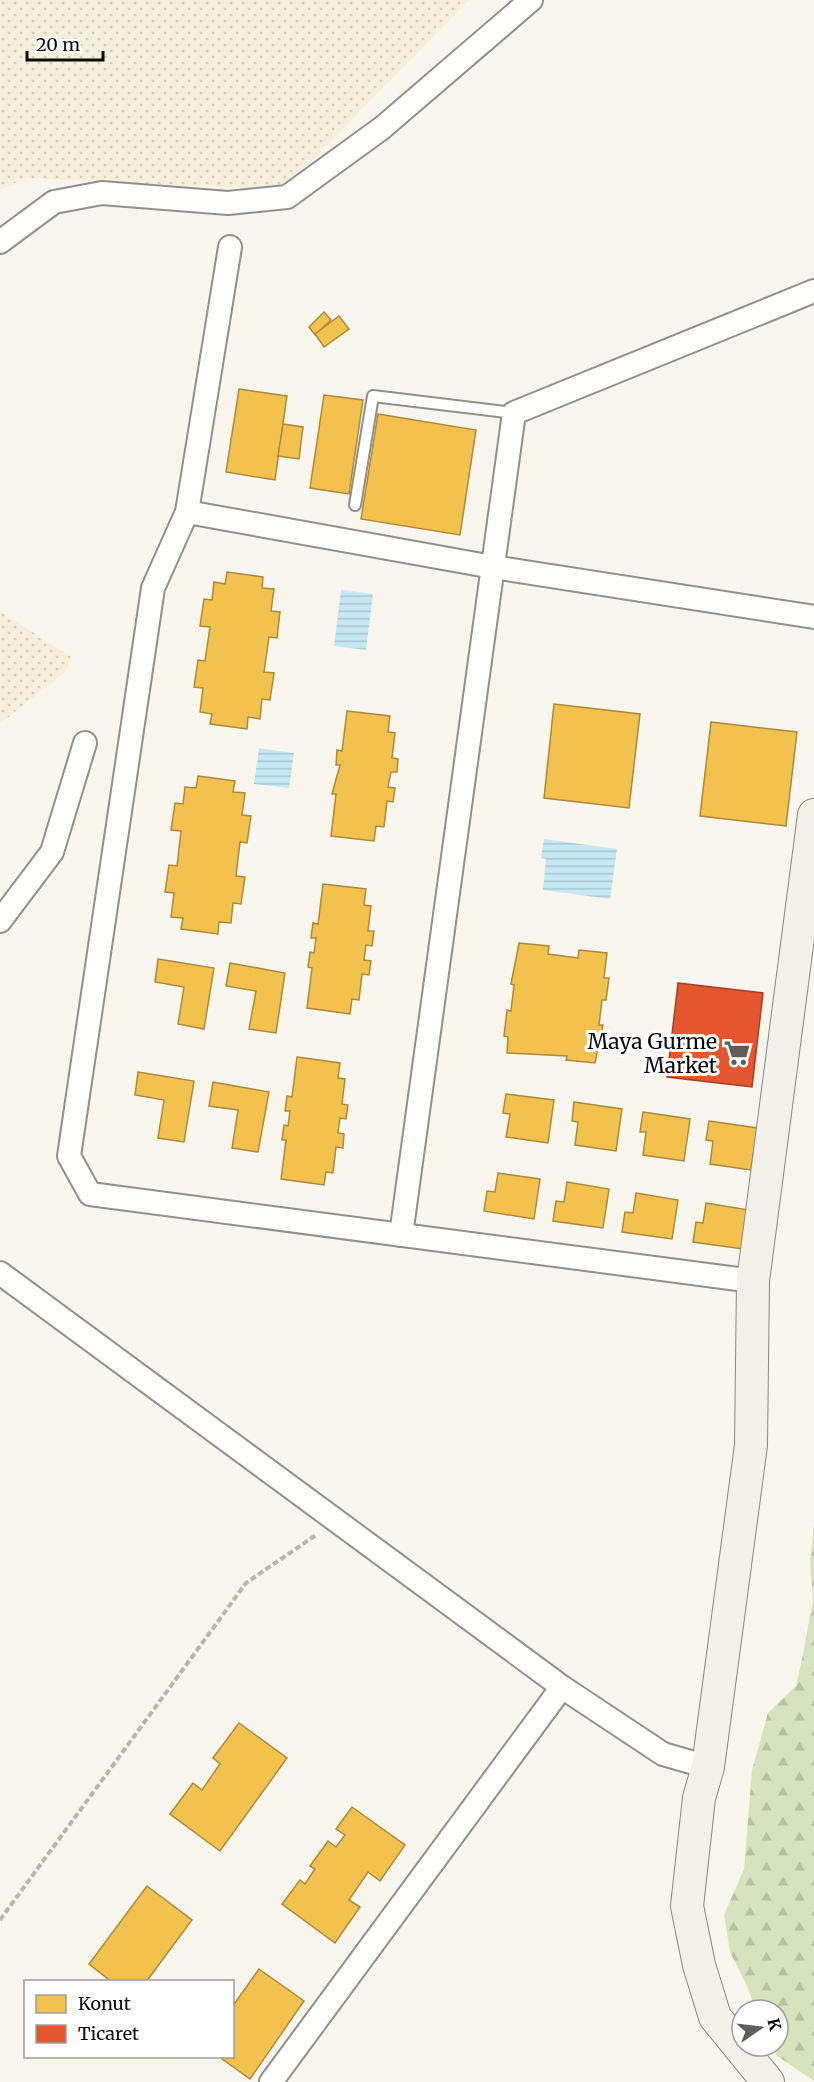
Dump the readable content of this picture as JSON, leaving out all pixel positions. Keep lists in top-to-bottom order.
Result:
{
  "places": {
    "supermarket": ["Maya Gurme Market"]
  },
  "legend": ["Konut", "Ticaret"],
  "scale_bar": "20 m",
  "north": "right"
}
